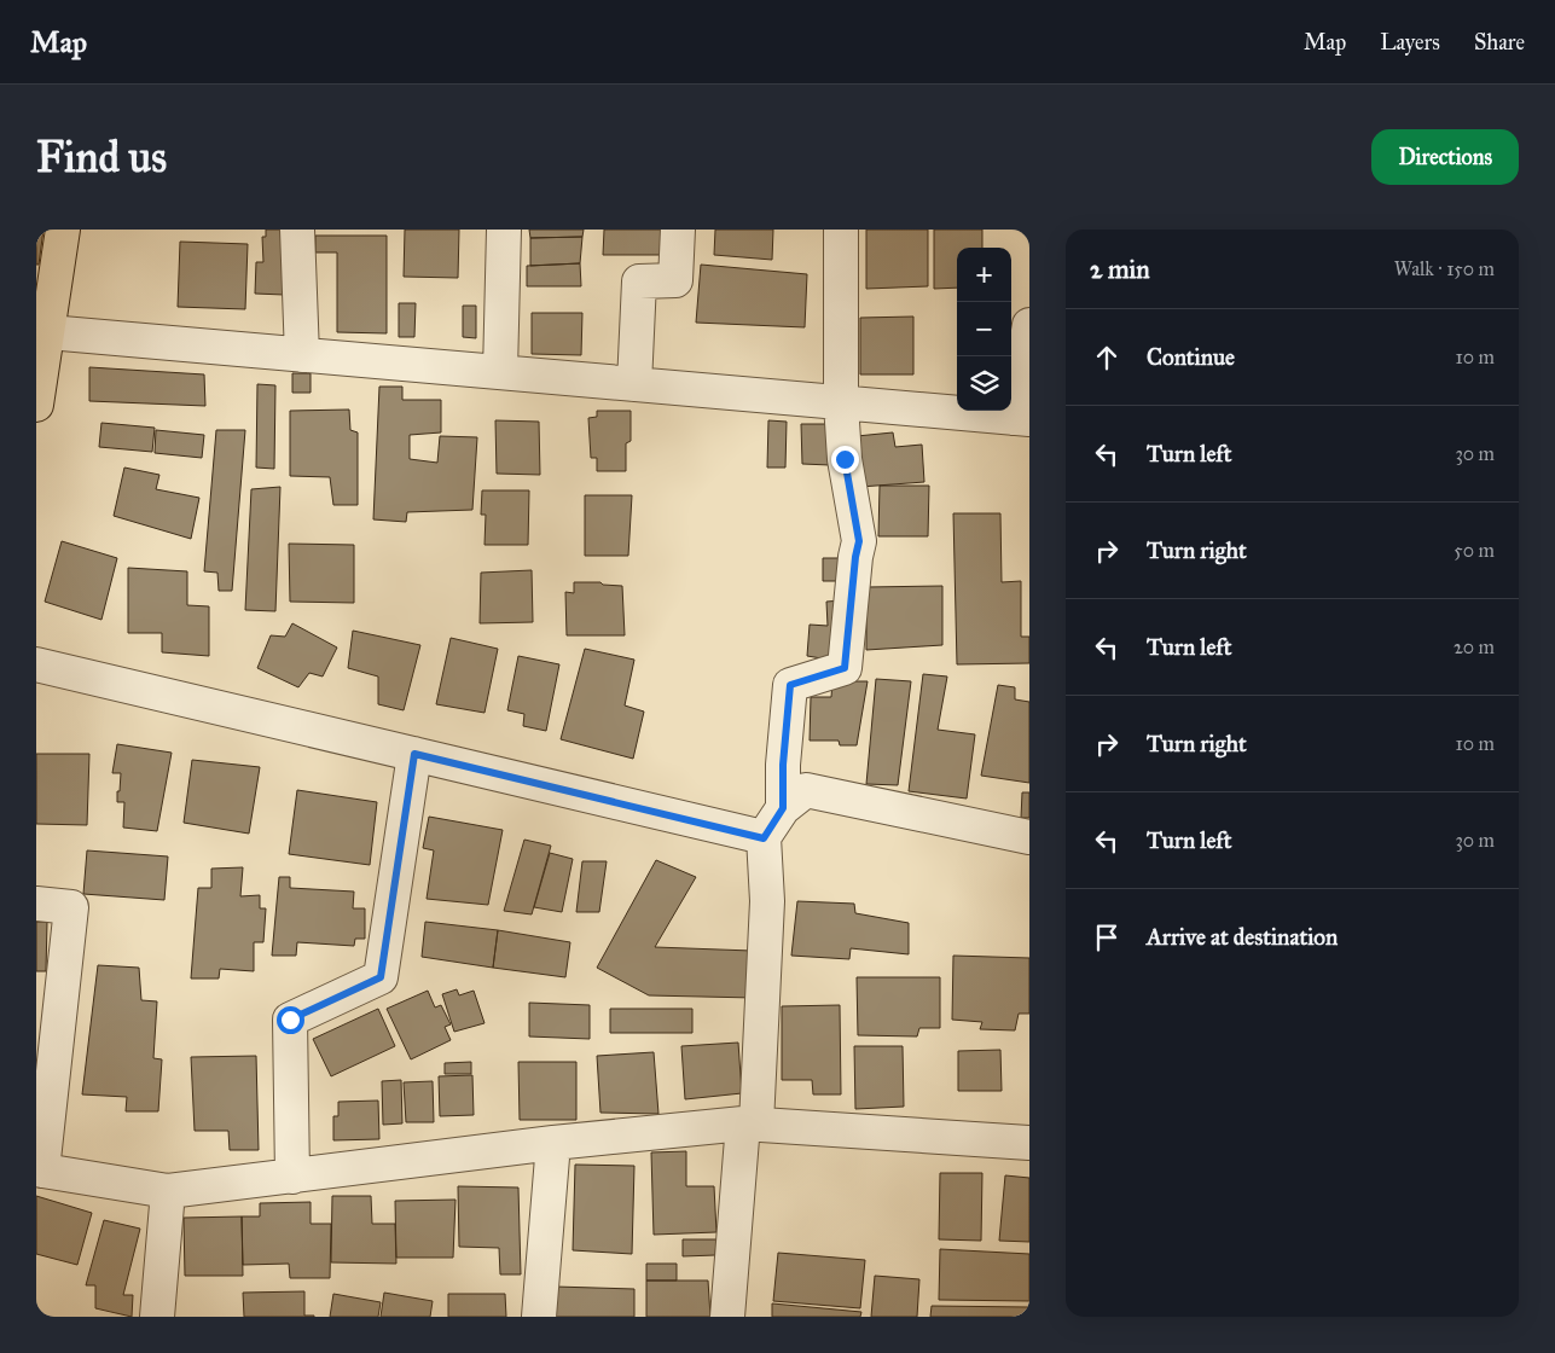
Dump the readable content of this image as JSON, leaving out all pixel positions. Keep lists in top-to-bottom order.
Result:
{
  "page": {
    "header": "Map",
    "nav": ["Map", "Layers", "Share"],
    "buttons": "Directions",
    "title": "Find us",
    "heading": ["2 min", "Walk · 150 m"],
    "map_buttons": ["+", "−"],
    "list": [
      ["Continue", "10 m"],
      ["Turn left", "30 m"],
      ["Turn right", "50 m"],
      ["Turn left", "20 m"],
      ["Turn right", "10 m"],
      ["Turn left", "30 m"],
      "Arrive at destination"
    ]
  }
}
